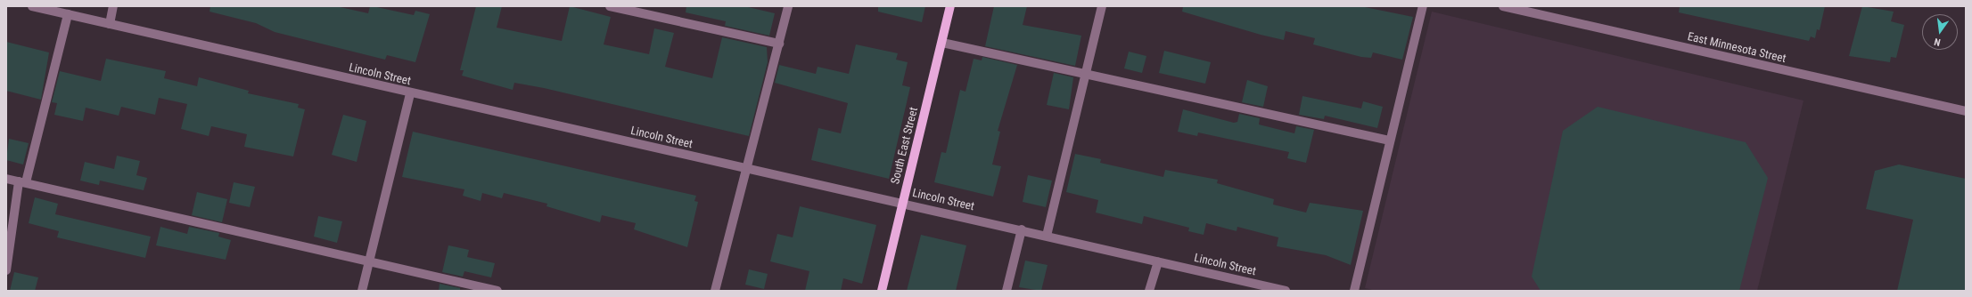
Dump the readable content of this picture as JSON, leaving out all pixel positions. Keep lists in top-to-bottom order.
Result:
{
  "streets": {
    "main road": ["South East Street"],
    "street": ["East Minnesota Street", "Lincoln Street"]
  },
  "crossings": [
    ["Lincoln Street", "South East Street"]
  ],
  "north": "bottom"
}
